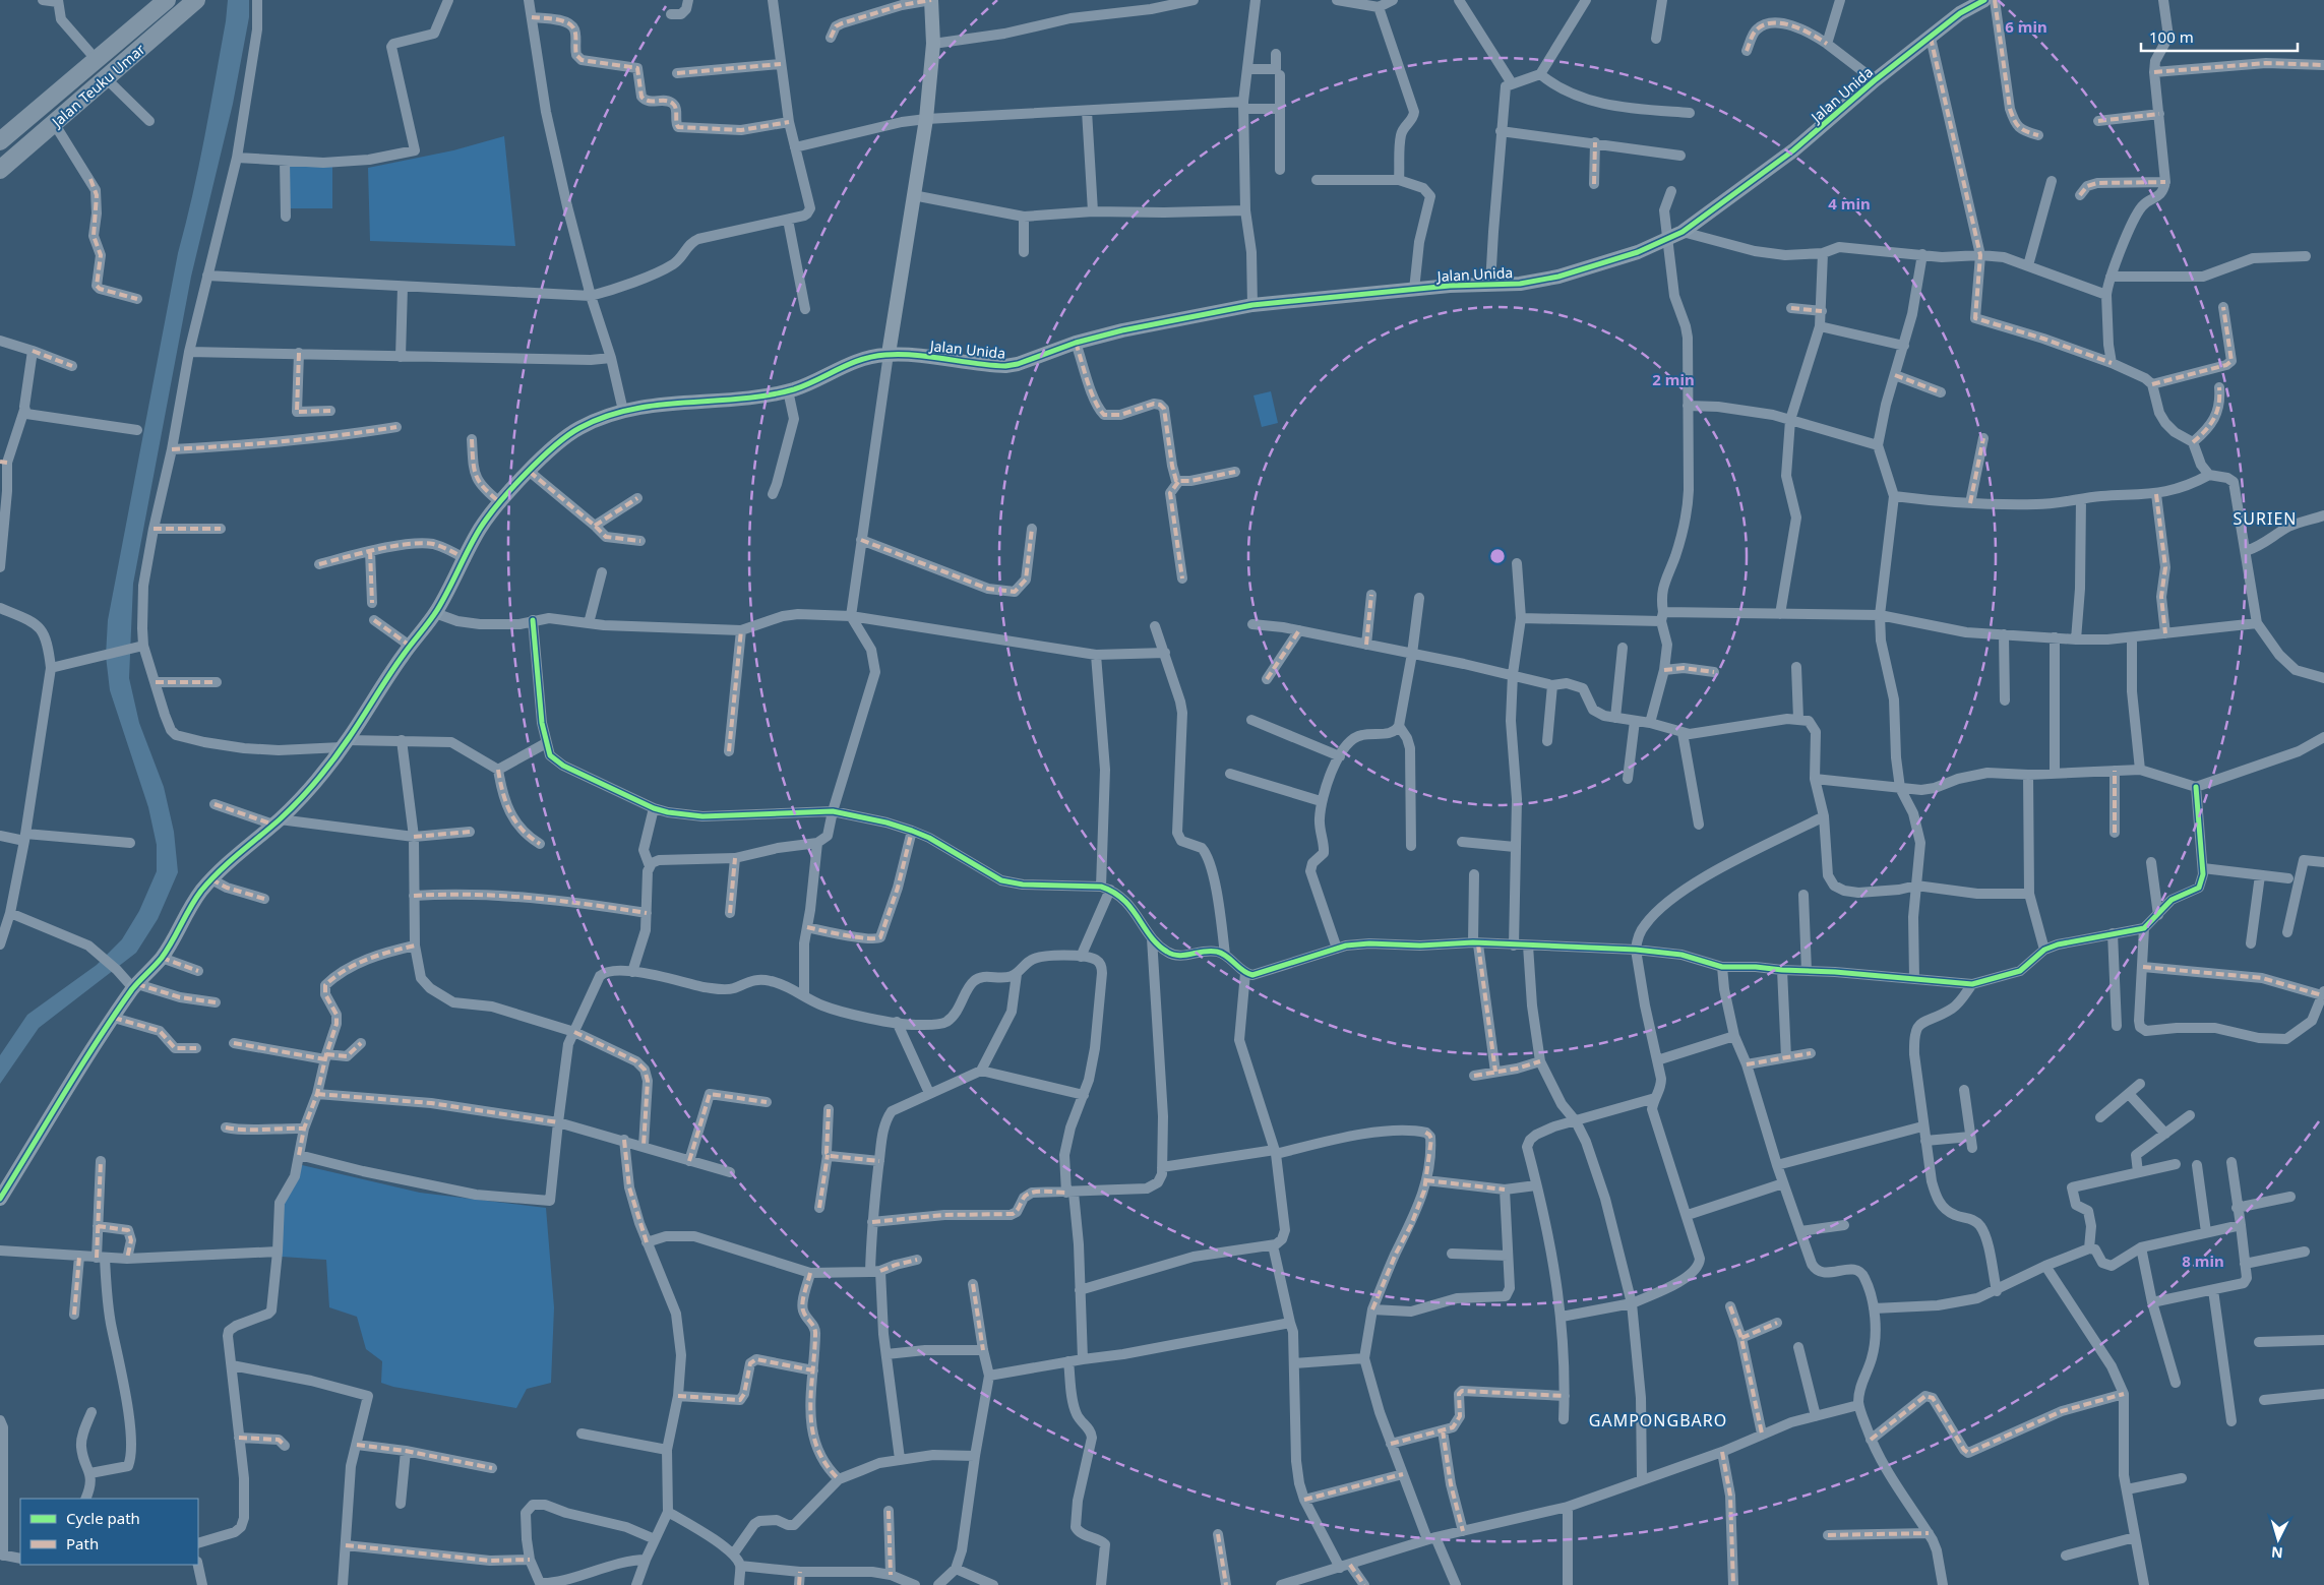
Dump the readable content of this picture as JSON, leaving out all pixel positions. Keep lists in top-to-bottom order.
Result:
{
  "streets": {
    "highway": ["Jalan Teuku Umar"],
    "street": ["Jalan Unida"]
  },
  "districts": ["SURIEN", "GAMPONGBARO"],
  "legend": ["Cycle path", "Path"],
  "scale_bar": "100 m",
  "north": "bottom",
  "rings": [
    "6 min",
    "4 min",
    "2 min",
    "8 min"
  ]
}
